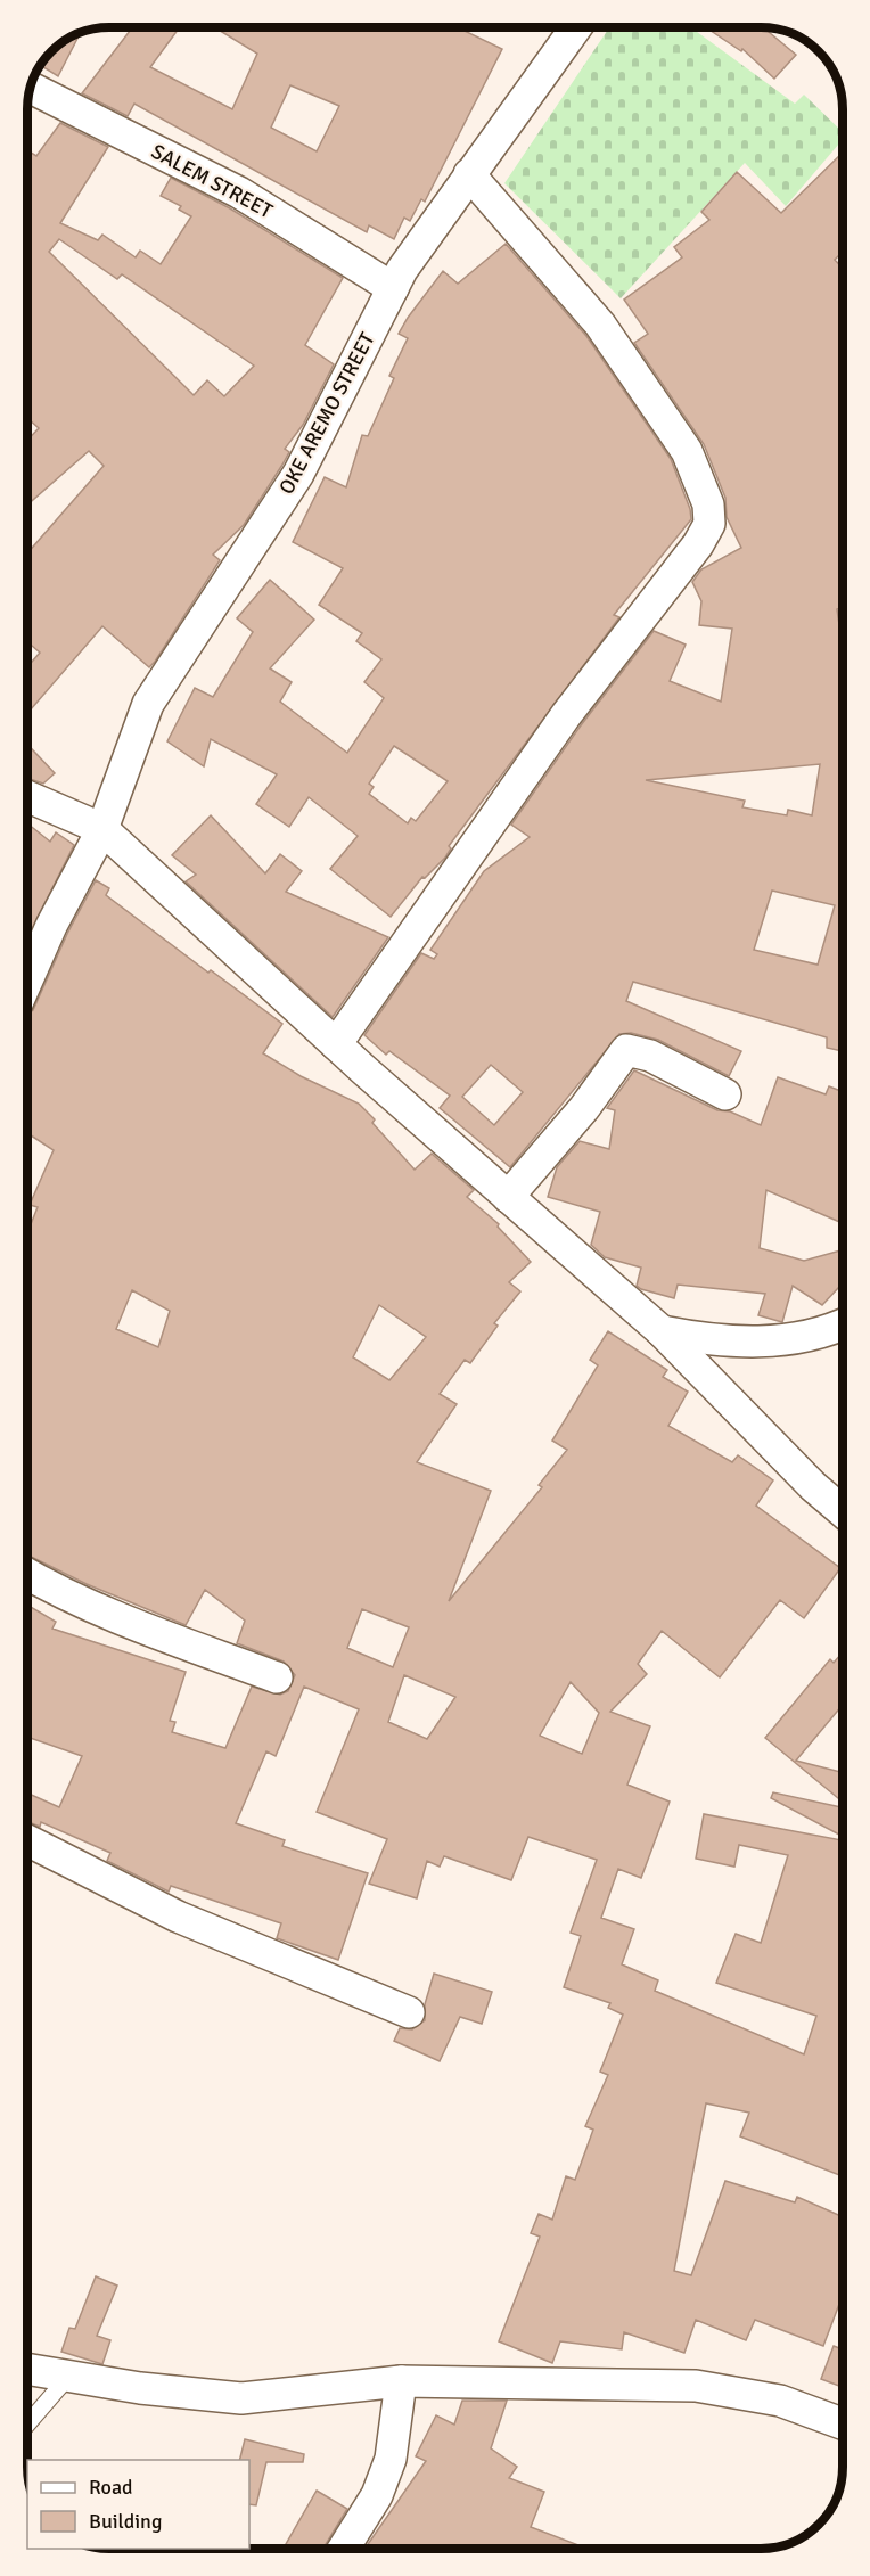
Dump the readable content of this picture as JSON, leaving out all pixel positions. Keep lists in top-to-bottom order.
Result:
{
  "streets": {
    "street": ["SALEM STREET", "OKE AREMO STREET"]
  },
  "crossings": [
    ["SALEM STREET", "OKE AREMO STREET"]
  ],
  "legend": ["Road", "Building"]
}
